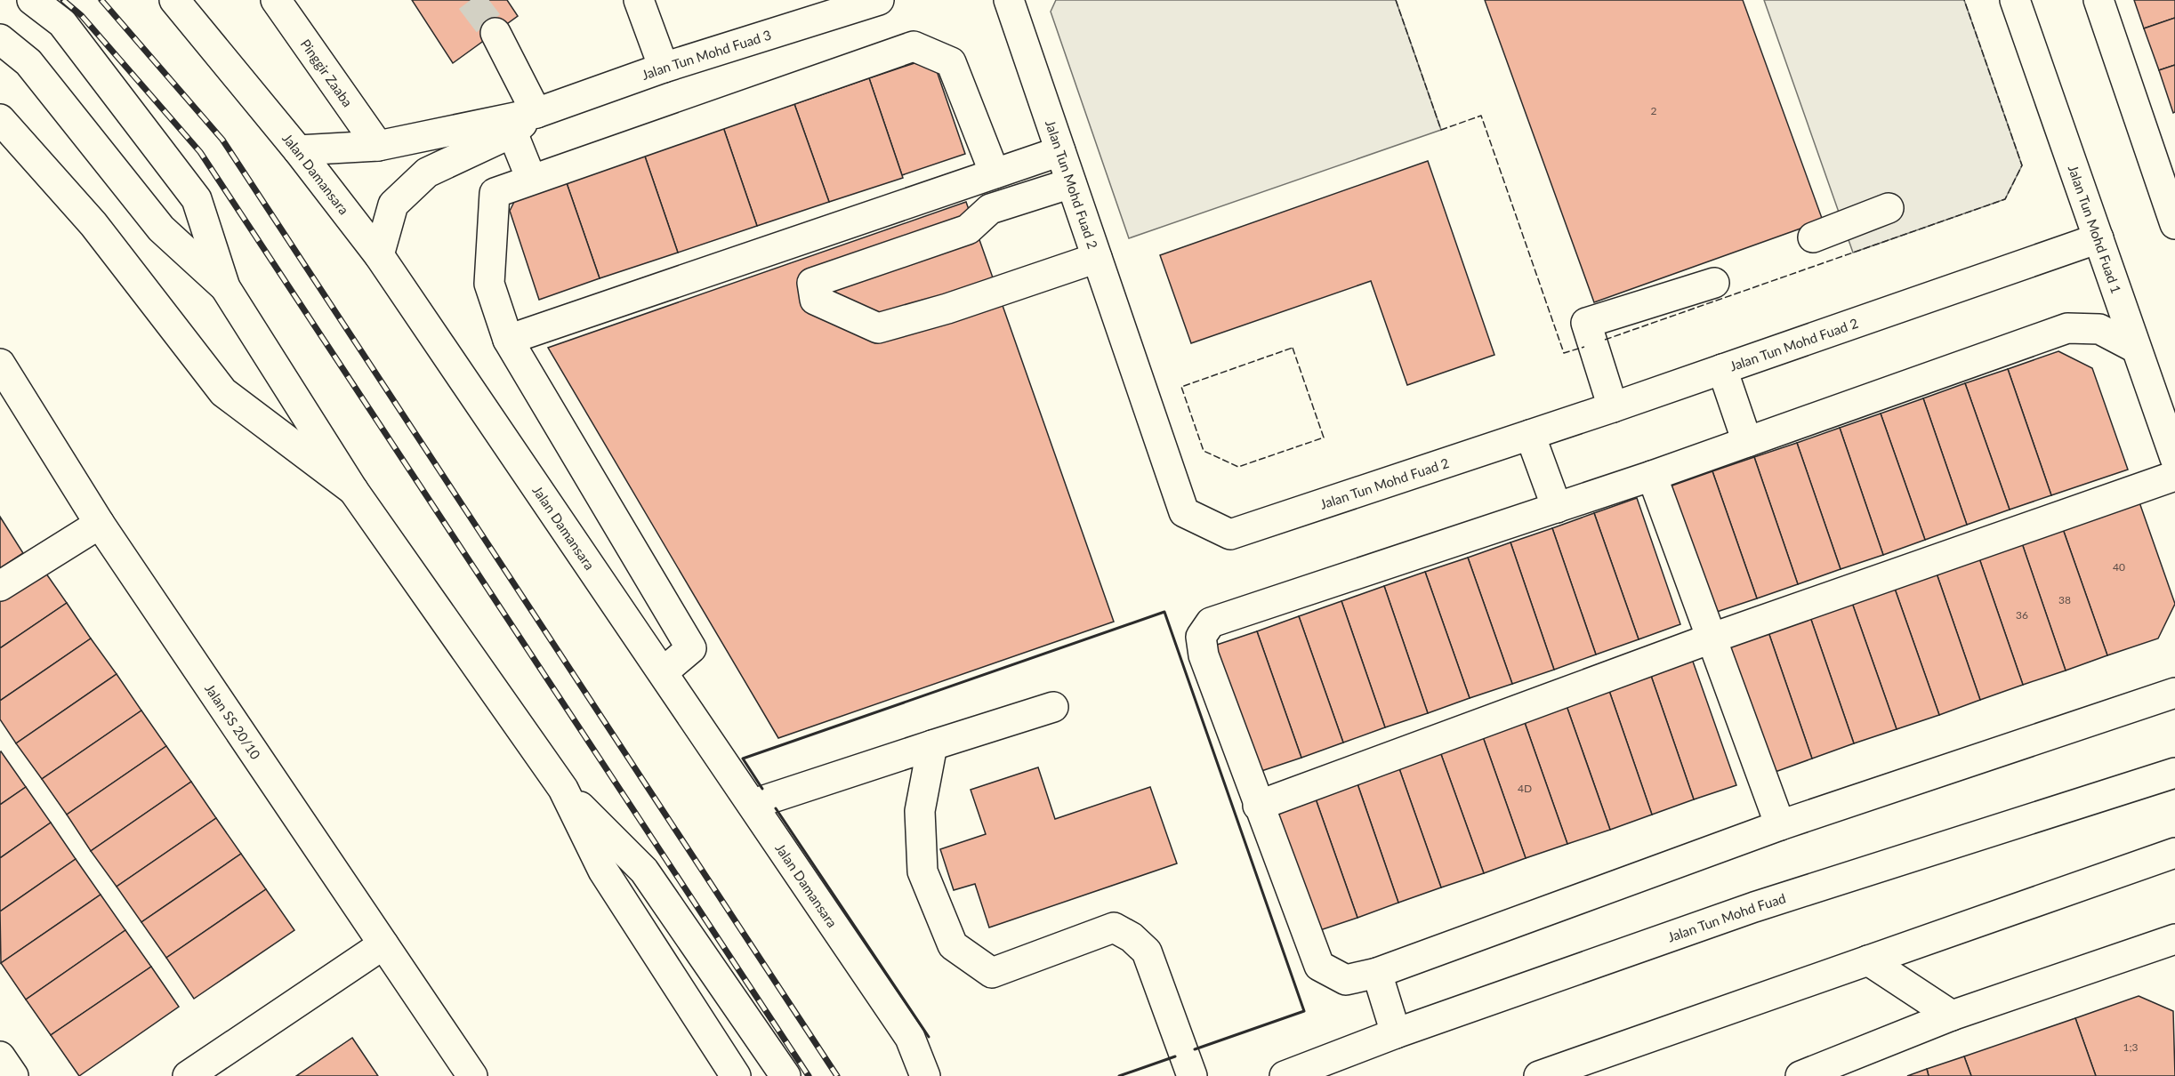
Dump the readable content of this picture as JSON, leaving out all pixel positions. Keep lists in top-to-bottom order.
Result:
{
  "streets": {
    "main road": [
      "Jalan Tun Mohd Fuad 3",
      "Pinggir Zaaba",
      "Jalan Damansara",
      "Jalan Tun Mohd Fuad 2",
      "Jalan Tun Mohd Fuad 1",
      "Jalan SS 20/10",
      "Jalan Tun Mohd Fuad"
    ]
  },
  "crossings": [
    ["Jalan Tun Mohd Fuad 3", "Pinggir Zaaba"],
    ["Jalan Tun Mohd Fuad 3", "Jalan Damansara"],
    ["Jalan Tun Mohd Fuad 2", "Jalan Tun Mohd Fuad 1"]
  ],
  "house_numbers": [
    "2",
    "40",
    "38",
    "36",
    "4D",
    "1;3"
  ]
}
